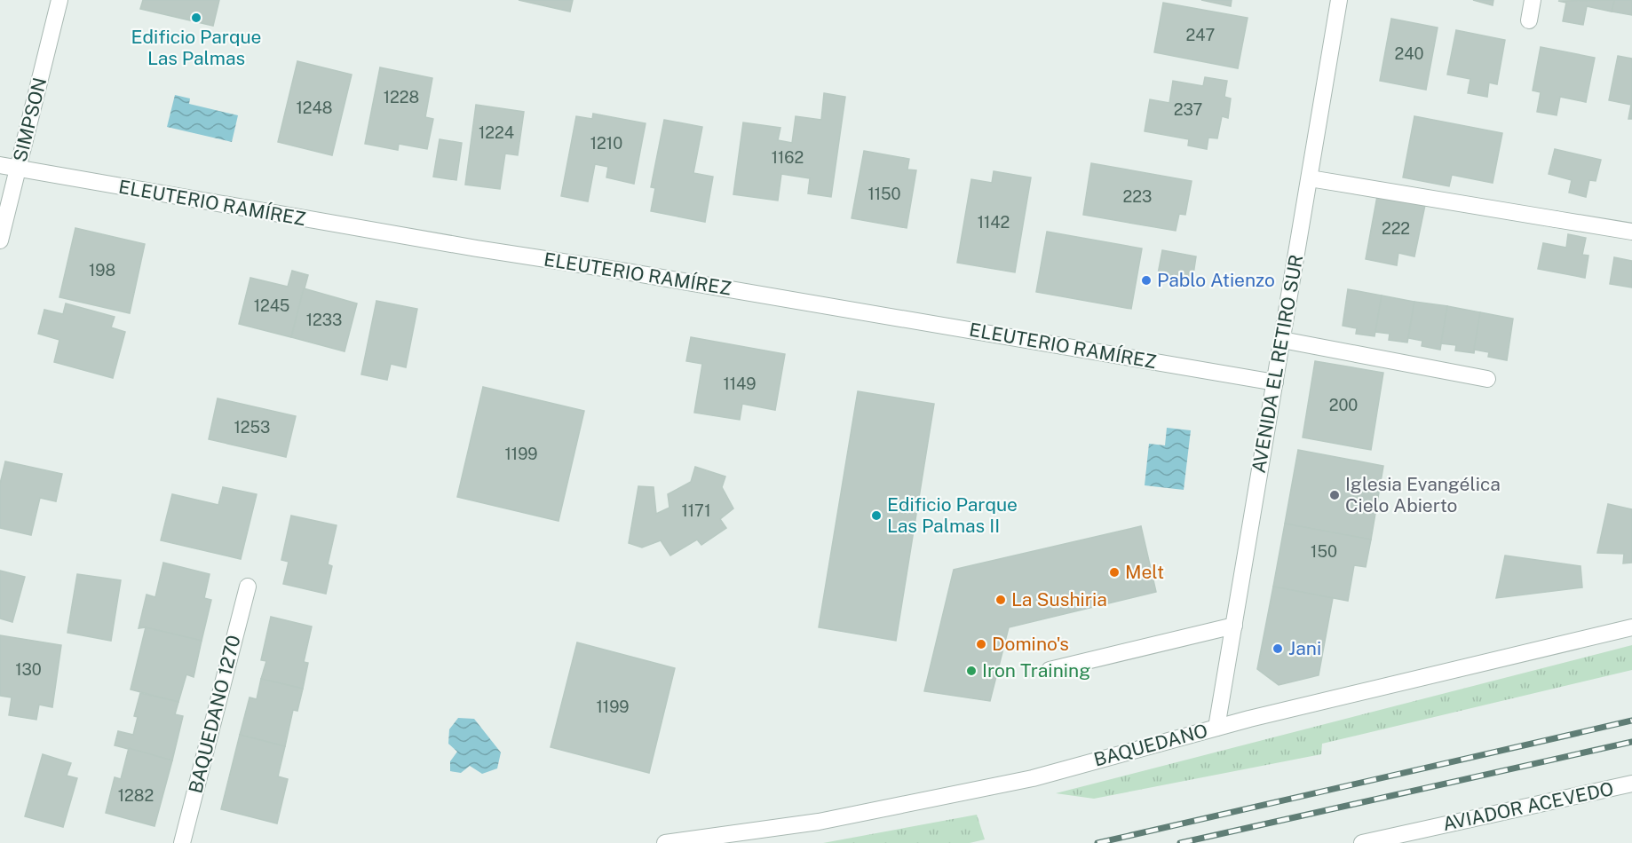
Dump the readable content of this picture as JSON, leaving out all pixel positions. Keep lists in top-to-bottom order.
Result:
{
  "streets": {
    "street": [
      "SIMPSON",
      "ELEUTERIO RAMÍREZ",
      "AVENIDA EL RETIRO SUR",
      "BAQUEDANO 1270",
      "BAQUEDANO",
      "AVIADOR ACEVEDO"
    ]
  },
  "crossings": [
    ["SIMPSON", "ELEUTERIO RAMÍREZ"],
    ["ELEUTERIO RAMÍREZ", "AVENIDA EL RETIRO SUR"],
    ["AVENIDA EL RETIRO SUR", "BAQUEDANO"]
  ],
  "places": [
    "Edificio Parque Las Palmas",
    "Pablo Atienzo",
    "Iglesia Evangélica Cielo Abierto",
    "Edificio Parque Las Palmas II",
    "Melt",
    "La Sushiria",
    "Domino's",
    "Jani",
    "Iron Training"
  ],
  "house_numbers": [
    "247",
    "240",
    "1228",
    "1248",
    "237",
    "1224",
    "1210",
    "1162",
    "1150",
    "223",
    "1142",
    "222",
    "198",
    "1245",
    "1233",
    "1149",
    "200",
    "1253",
    "1199",
    "1171",
    "150",
    "130",
    "1199",
    "1282"
  ]
}
